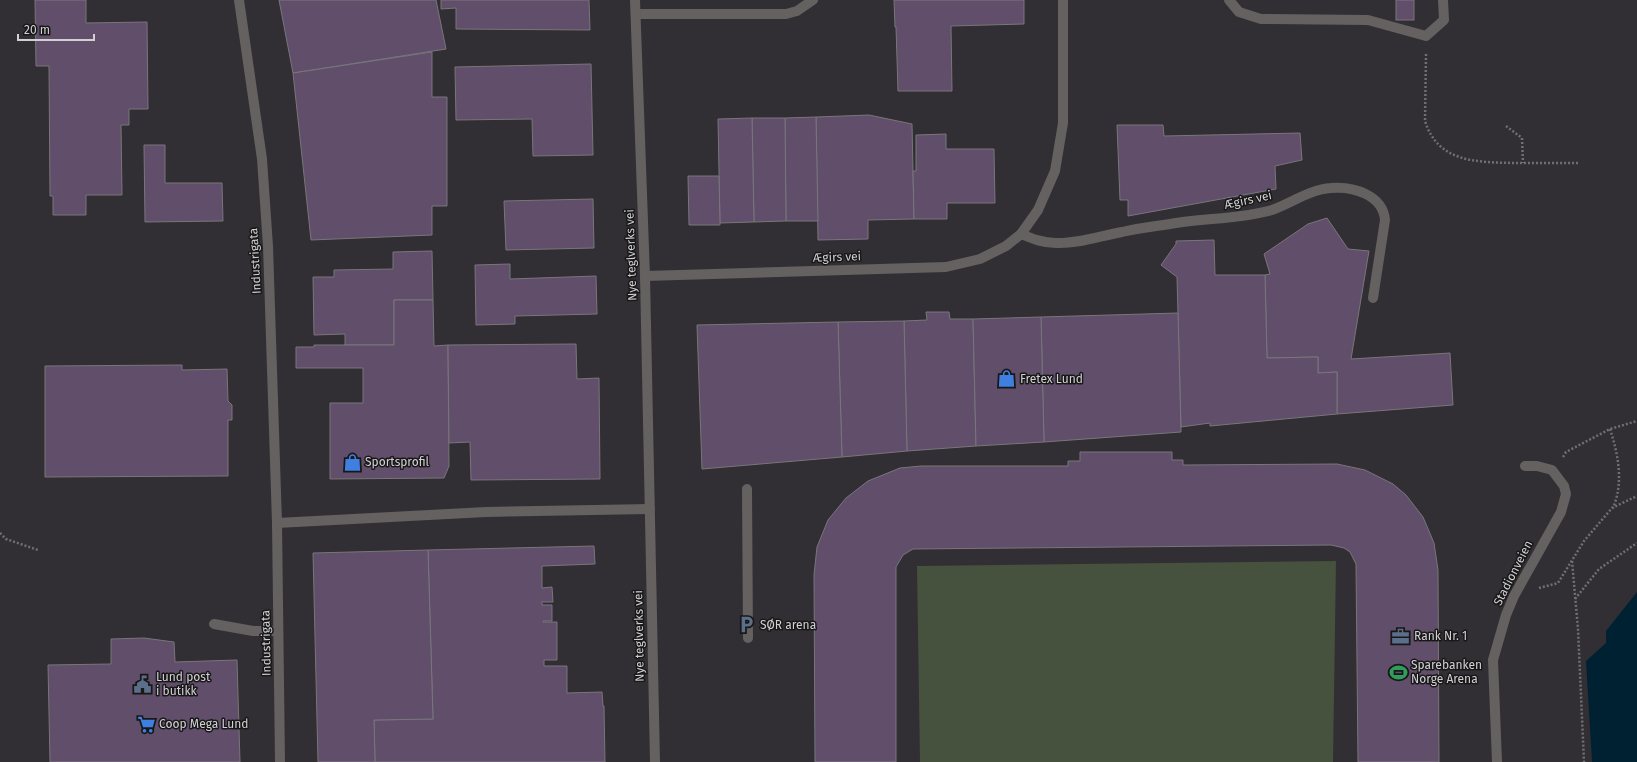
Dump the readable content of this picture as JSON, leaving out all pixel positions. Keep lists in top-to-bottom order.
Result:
{
  "streets": {
    "street": [
      "Ægirs vei",
      "Nye teglverks vei",
      "Industrigata",
      "Stadionveien"
    ]
  },
  "crossings": [
    ["Ægirs vei", "Nye teglverks vei"]
  ],
  "places": {
    "shop": ["Fretex Lund", "Sportsprofil"],
    "parking": ["SØR arena"],
    "office": ["Rank Nr. 1"],
    "sports": ["Sparebanken Norge Arena"],
    "public building": ["Lund post i butikk"],
    "supermarket": ["Coop Mega Lund"]
  },
  "scale_bar": "20 m"
}
